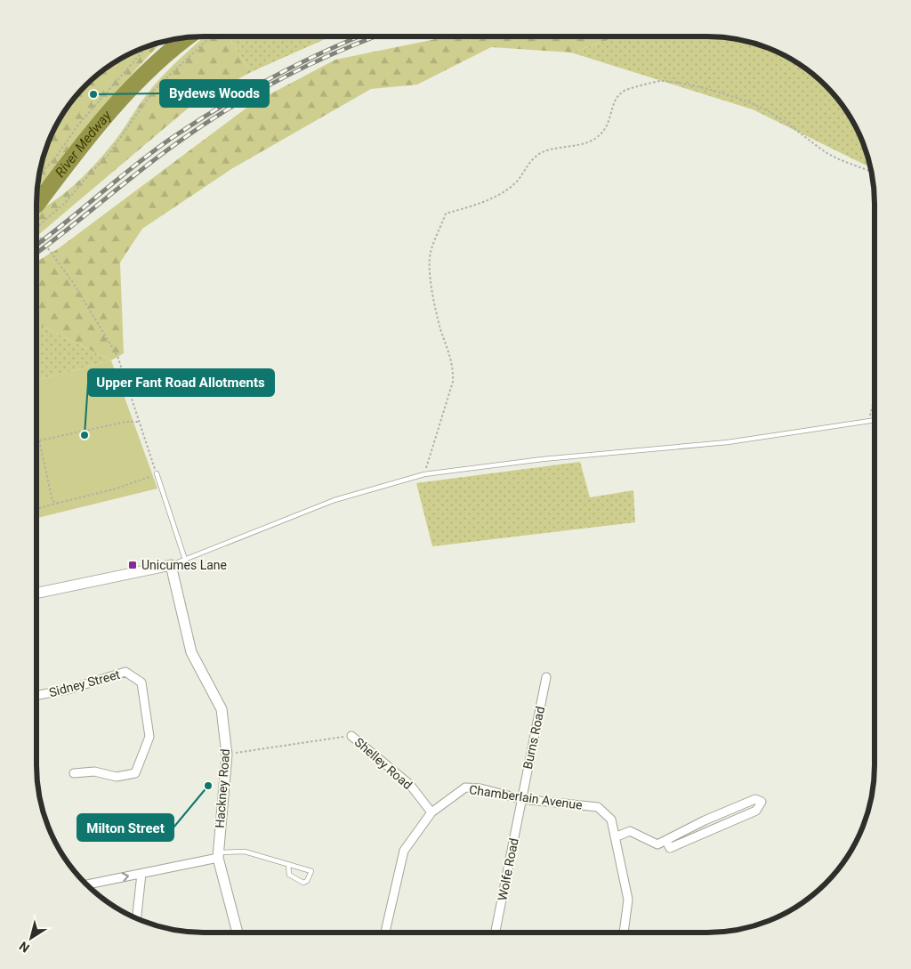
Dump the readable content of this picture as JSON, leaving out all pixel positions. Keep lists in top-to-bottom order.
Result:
{
  "streets": {
    "street": [
      "Sidney Street",
      "Burns Road",
      "Shelley Road",
      "Hackney Road",
      "Chamberlain Avenue",
      "Wolfe Road"
    ]
  },
  "crossings": [
    ["Burns Road", "Chamberlain Avenue"],
    ["Burns Road", "Wolfe Road"],
    ["Shelley Road", "Chamberlain Avenue"],
    ["Chamberlain Avenue", "Wolfe Road"]
  ],
  "water": ["River Medway"],
  "places": {
    "other": ["Bydews Woods", "Upper Fant Road Allotments", "Milton Street"],
    "transit": ["Unicumes Lane"]
  },
  "north": "bottom left"
}
